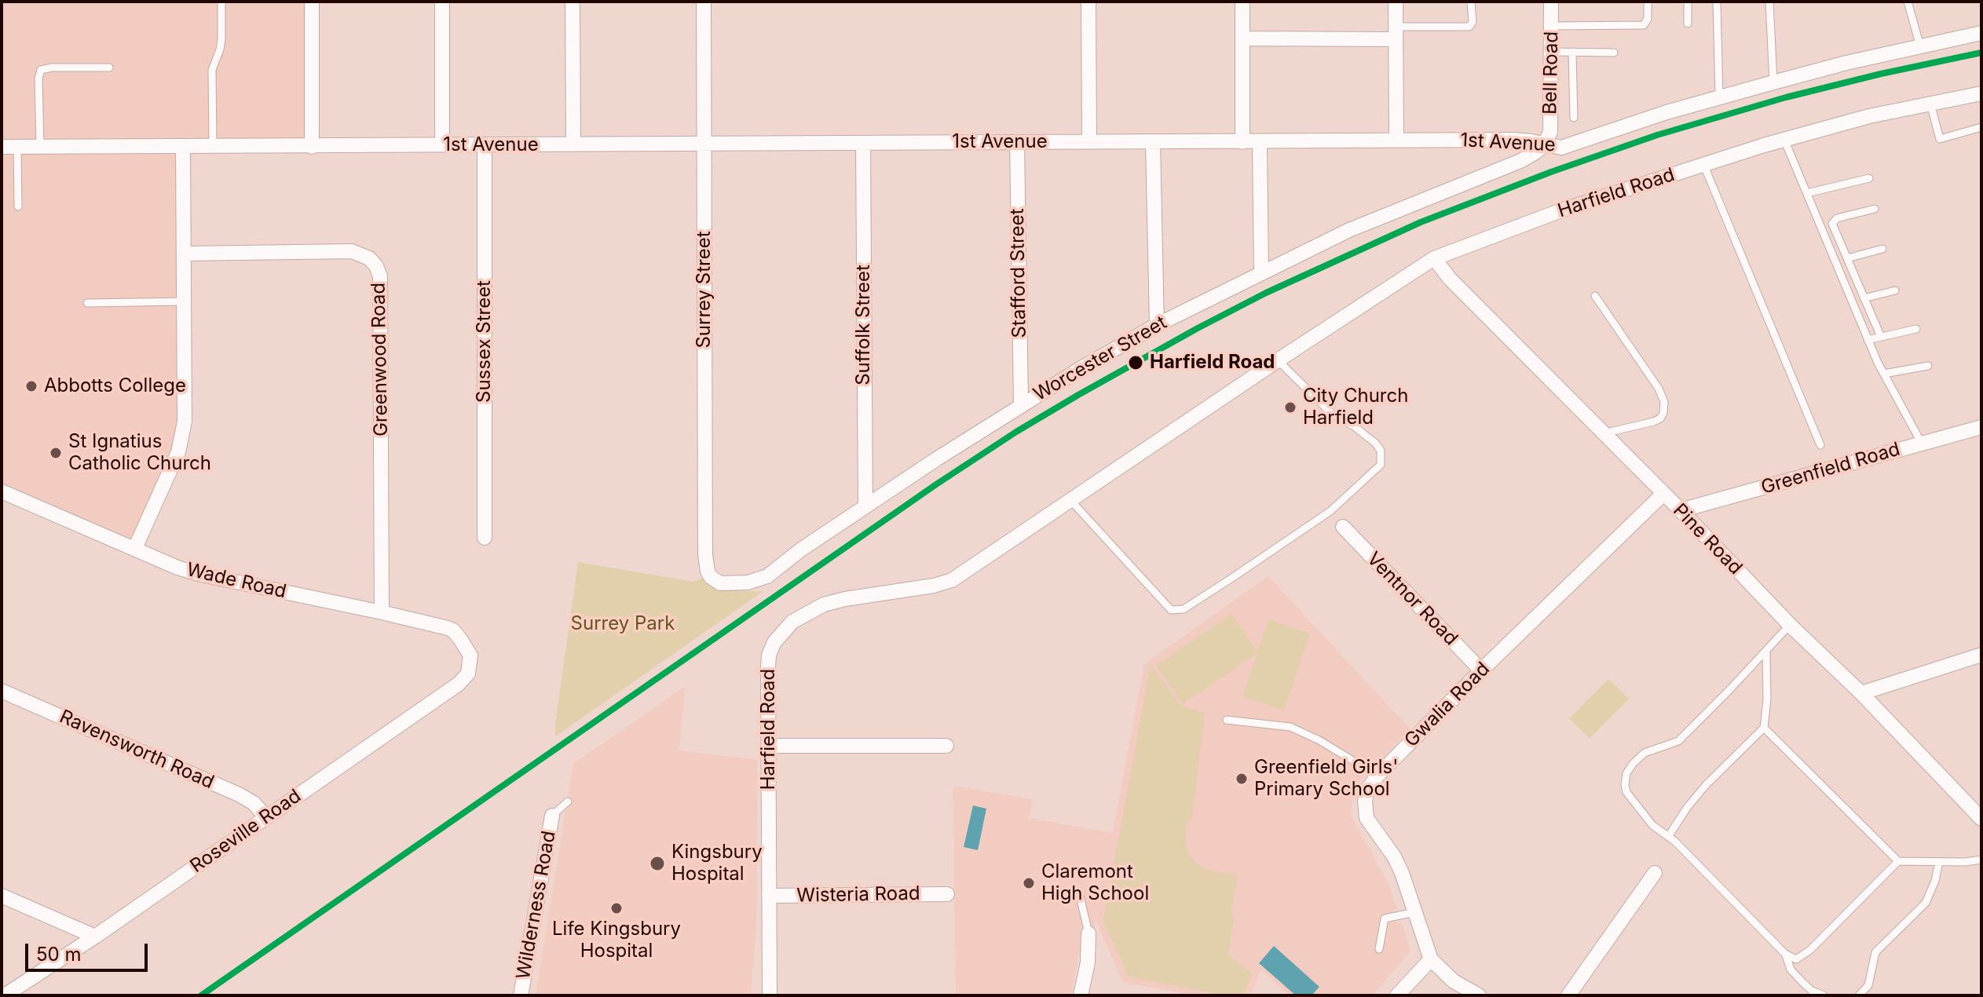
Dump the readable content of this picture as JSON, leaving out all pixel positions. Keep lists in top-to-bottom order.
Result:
{
  "streets": {
    "street": [
      "Bell Road",
      "1st Avenue",
      "Harfield Road",
      "Stafford Street",
      "Surrey Street",
      "Suffolk Street",
      "Sussex Street",
      "Worcester Street",
      "Greenwood Road",
      "Greenfield Road",
      "Pine Road",
      "Wade Road",
      "Ventnor Road",
      "Gwalia Road",
      "Ravensworth Road",
      "Roseville Road",
      "Wisteria Road",
      "Wilderness Road"
    ]
  },
  "crossings": [
    ["Bell Road", "1st Avenue"],
    ["Bell Road", "Worcester Street"],
    ["1st Avenue", "Stafford Street"],
    ["1st Avenue", "Surrey Street"],
    ["1st Avenue", "Suffolk Street"],
    ["1st Avenue", "Sussex Street"],
    ["1st Avenue", "Worcester Street"],
    ["Harfield Road", "Pine Road"],
    ["Harfield Road", "Wisteria Road"],
    ["Stafford Street", "Worcester Street"],
    ["Surrey Street", "Worcester Street"],
    ["Suffolk Street", "Worcester Street"],
    ["Greenwood Road", "Wade Road"],
    ["Greenfield Road", "Pine Road"],
    ["Pine Road", "Gwalia Road"],
    ["Wade Road", "Roseville Road"],
    ["Ventnor Road", "Gwalia Road"],
    ["Ravensworth Road", "Roseville Road"]
  ],
  "parks": ["Surrey Park"],
  "places": [
    "Harfield Road",
    "Abbotts College",
    "City Church Harfield",
    "St Ignatius Catholic Church",
    "Greenfield Girls' Primary School",
    "Kingsbury Hospital",
    "Claremont High School",
    "Life Kingsbury Hospital"
  ],
  "scale_bar": "50 m"
}
